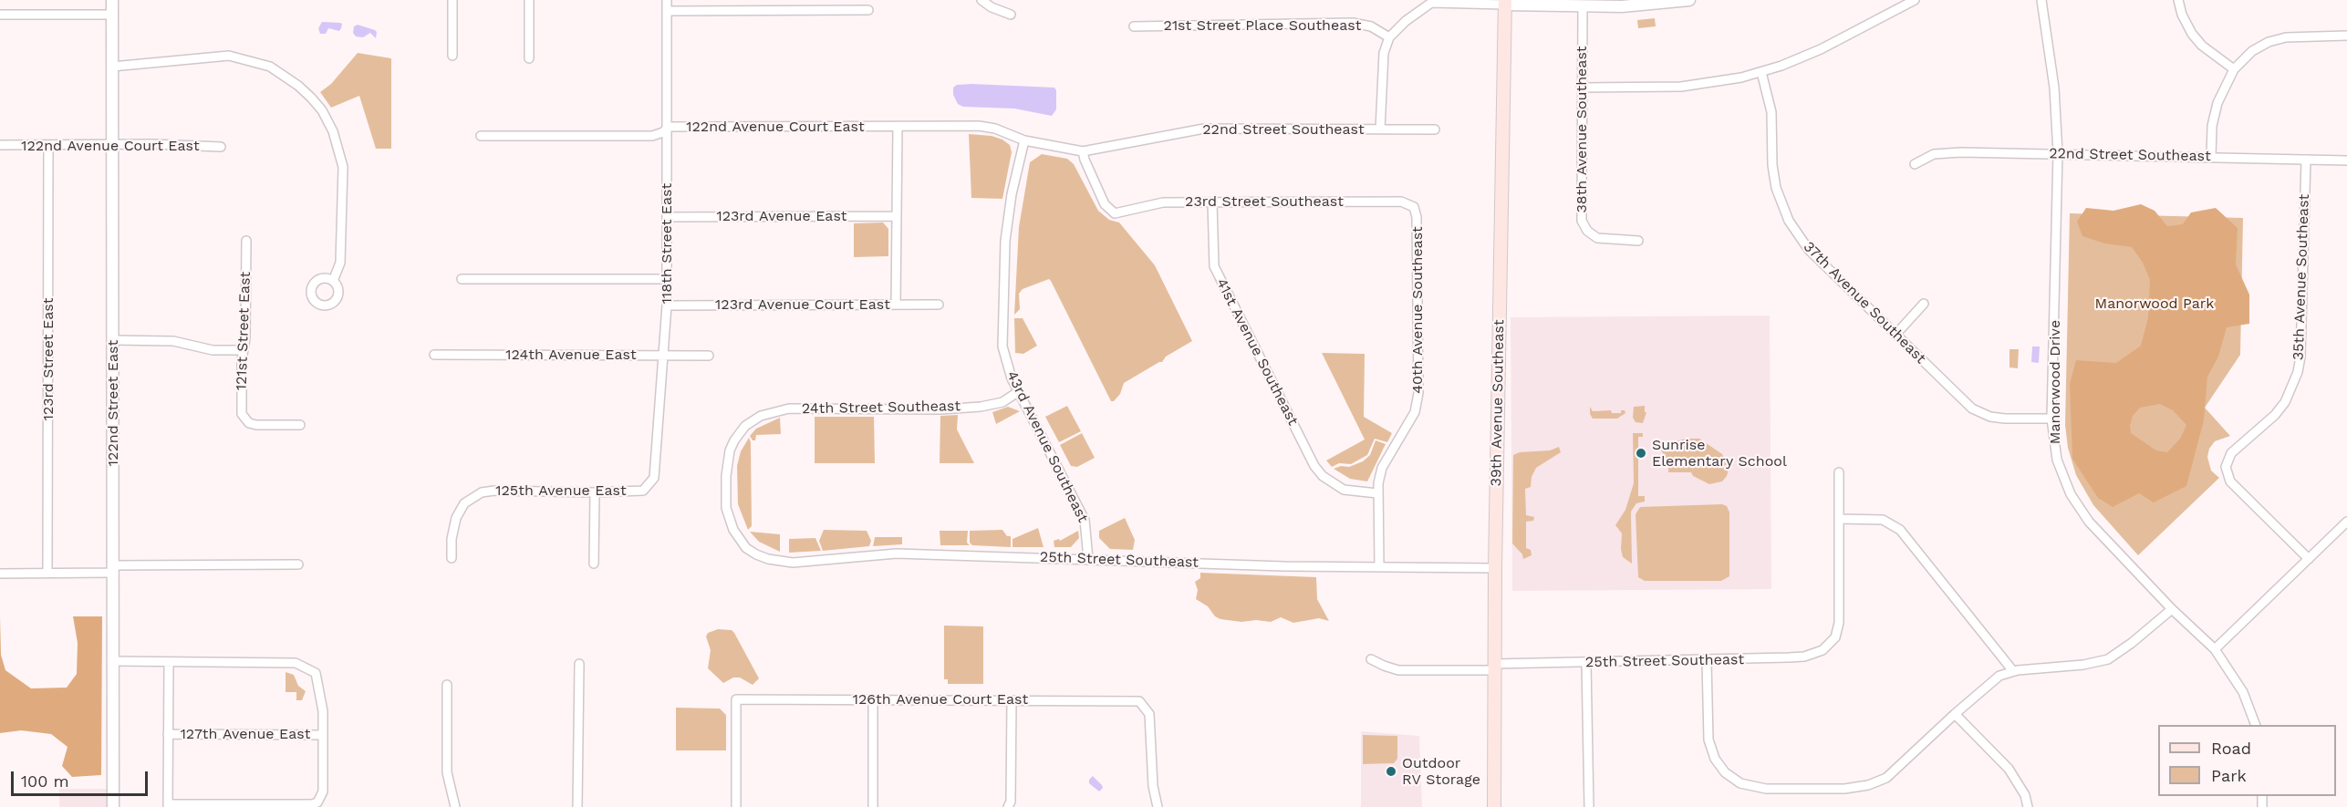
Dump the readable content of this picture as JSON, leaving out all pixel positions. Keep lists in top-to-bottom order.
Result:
{
  "streets": {
    "main road": ["39th Avenue Southeast"],
    "street": [
      "21st Street Place Southeast",
      "122nd Avenue Court East",
      "22nd Street Southeast",
      "38th Avenue Southeast",
      "23rd Street Southeast",
      "123rd Avenue East",
      "118th Street East",
      "35th Avenue Southeast",
      "37th Avenue Southeast",
      "123rd Avenue Court East",
      "40th Avenue Southeast",
      "121st Street East",
      "41st Avenue Southeast",
      "124th Avenue East",
      "123rd Street East",
      "Manorwood Drive",
      "122nd Street East",
      "24th Street Southeast",
      "43rd Avenue Southeast",
      "125th Avenue East",
      "25th Street Southeast",
      "126th Avenue Court East",
      "127th Avenue East"
    ]
  },
  "crossings": [
    ["122nd Avenue Court East", "22nd Street Southeast"],
    ["122nd Avenue Court East", "118th Street East"],
    ["122nd Avenue Court East", "123rd Street East"],
    ["122nd Avenue Court East", "122nd Street East"],
    ["22nd Street Southeast", "23rd Street Southeast"],
    ["22nd Street Southeast", "35th Avenue Southeast"],
    ["22nd Street Southeast", "Manorwood Drive"],
    ["22nd Street Southeast", "43rd Avenue Southeast"],
    ["23rd Street Southeast", "40th Avenue Southeast"],
    ["23rd Street Southeast", "41st Avenue Southeast"],
    ["123rd Avenue East", "118th Street East"],
    ["118th Street East", "123rd Avenue Court East"],
    ["118th Street East", "124th Avenue East"],
    ["118th Street East", "125th Avenue East"],
    ["37th Avenue Southeast", "Manorwood Drive"],
    ["40th Avenue Southeast", "41st Avenue Southeast"],
    ["40th Avenue Southeast", "25th Street Southeast"],
    ["39th Avenue Southeast", "25th Street Southeast"],
    ["24th Street Southeast", "43rd Avenue Southeast"],
    ["24th Street Southeast", "25th Street Southeast"],
    ["43rd Avenue Southeast", "25th Street Southeast"]
  ],
  "parks": ["Manorwood Park"],
  "places": ["Sunrise Elementary School", "Outdoor RV Storage"],
  "legend": ["Road", "Park"],
  "scale_bar": "100 m"
}
